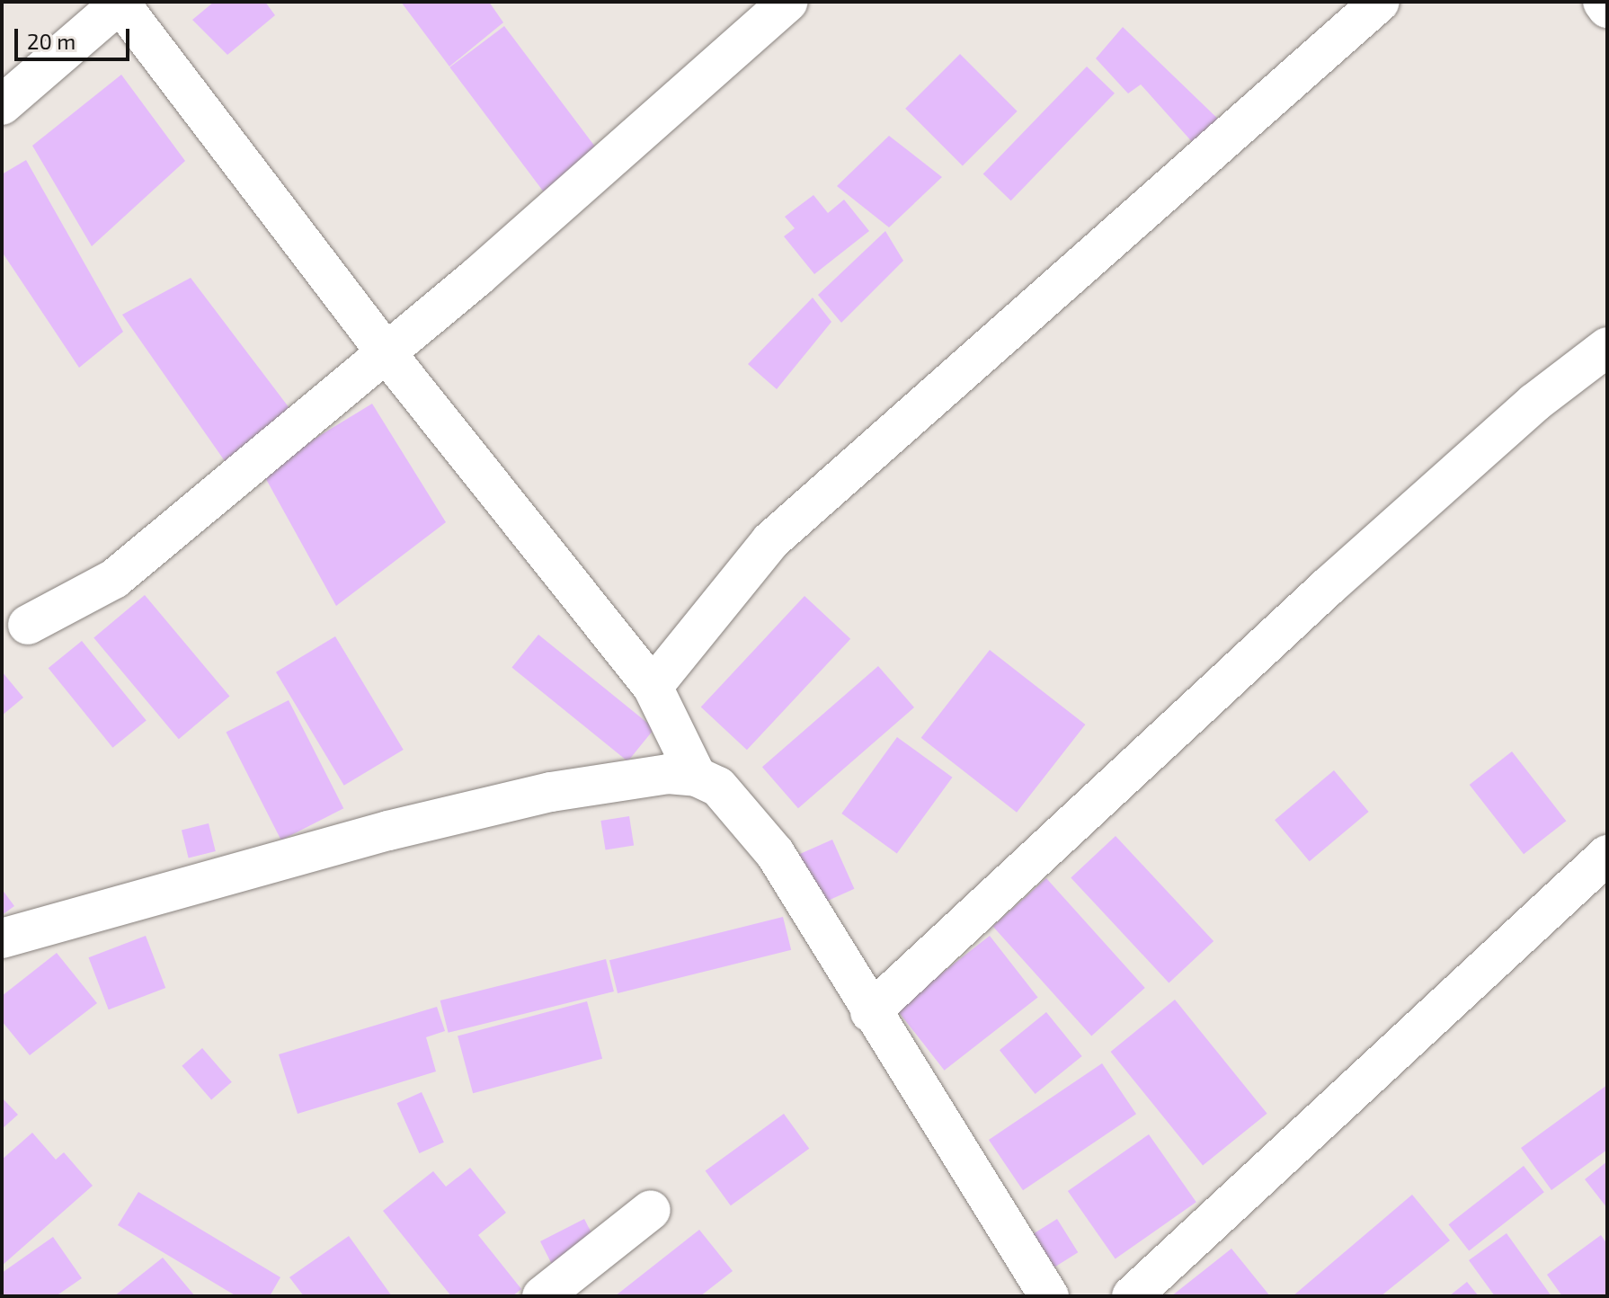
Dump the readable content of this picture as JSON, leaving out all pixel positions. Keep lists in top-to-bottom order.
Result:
{
  "scale_bar": "20 m"
}
